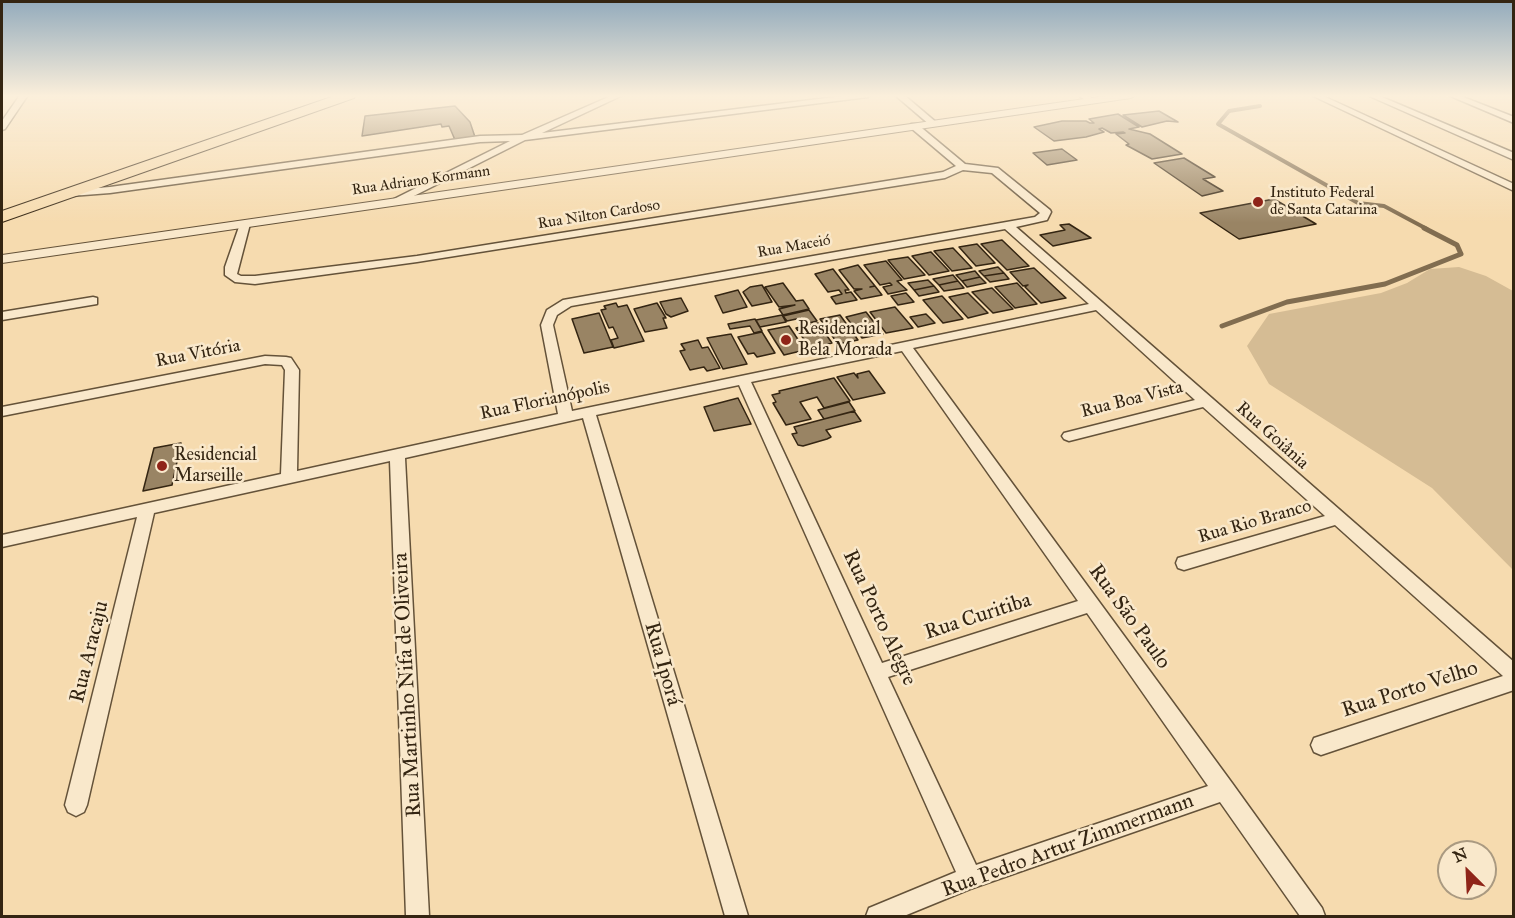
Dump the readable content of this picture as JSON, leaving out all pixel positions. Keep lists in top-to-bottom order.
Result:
{
  "streets": {
    "street": [
      "Rua Adriano Kormann",
      "Rua Nilton Cardoso",
      "Rua Maceió",
      "Rua Vitória",
      "Rua Boa Vista",
      "Rua Florianópolis",
      "Rua Goiânia",
      "Rua Rio Branco",
      "Rua Curitiba",
      "Rua São Paulo",
      "Rua Porto Alegre",
      "Rua Aracaju",
      "Rua Iporá",
      "Rua Martinho Nifa de Oliveira",
      "Rua Porto Velho",
      "Rua Pedro Artur Zimmermann"
    ]
  },
  "crossings": [
    ["Rua Adriano Kormann", "Rua Nilton Cardoso"],
    ["Rua Nilton Cardoso", "Rua Maceió"],
    ["Rua Maceió", "Rua Florianópolis"],
    ["Rua Maceió", "Rua Goiânia"],
    ["Rua Vitória", "Rua Florianópolis"],
    ["Rua Boa Vista", "Rua Goiânia"],
    ["Rua Florianópolis", "Rua Goiânia"],
    ["Rua Florianópolis", "Rua São Paulo"],
    ["Rua Florianópolis", "Rua Porto Alegre"],
    ["Rua Florianópolis", "Rua Aracaju"],
    ["Rua Florianópolis", "Rua Iporá"],
    ["Rua Florianópolis", "Rua Martinho Nifa de Oliveira"],
    ["Rua Goiânia", "Rua Rio Branco"],
    ["Rua Curitiba", "Rua São Paulo"],
    ["Rua Curitiba", "Rua Porto Alegre"],
    ["Rua São Paulo", "Rua Pedro Artur Zimmermann"],
    ["Rua Porto Alegre", "Rua Pedro Artur Zimmermann"]
  ],
  "places": ["Instituto Federal de Santa Catarina", "Residencial Bela Morada", "Residencial Marseille"],
  "north": "top left"
}
